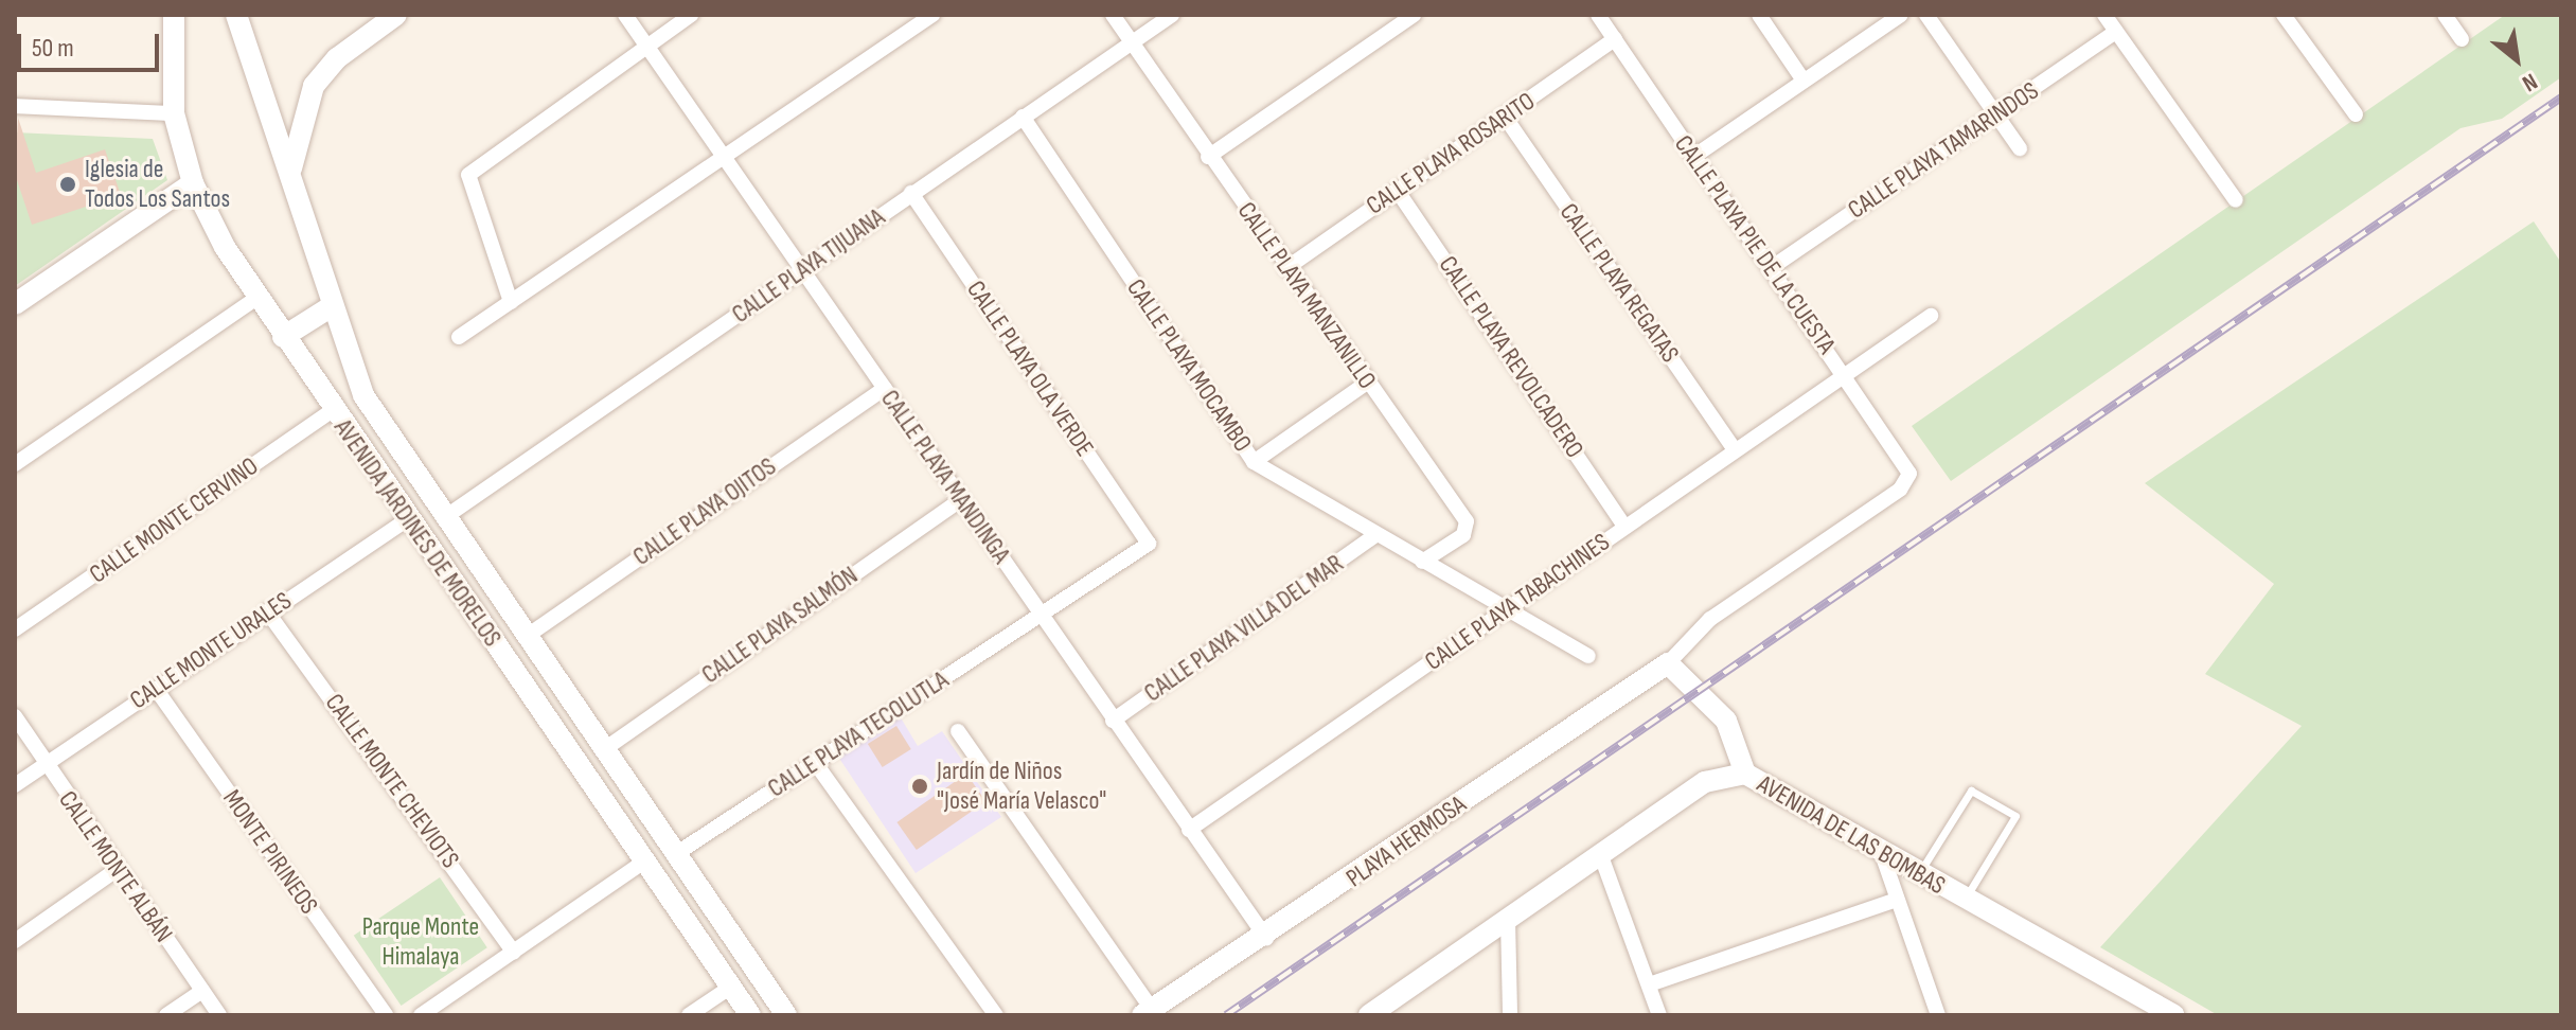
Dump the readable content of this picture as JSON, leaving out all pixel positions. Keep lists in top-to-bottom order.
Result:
{
  "streets": {
    "main road": ["AVENIDA JARDINES DE MORELOS", "AVENIDA DE LAS BOMBAS", "PLAYA HERMOSA"],
    "street": [
      "CALLE PLAYA TAMARINDOS",
      "CALLE PLAYA ROSARITO",
      "CALLE PLAYA PIE DE LA CUESTA",
      "CALLE PLAYA TIJUANA",
      "CALLE PLAYA REGATAS",
      "CALLE PLAYA MANZANILLO",
      "CALLE PLAYA REVOLCADERO",
      "CALLE PLAYA MOCAMBO",
      "CALLE PLAYA OLA VERDE",
      "CALLE PLAYA MANDINGA",
      "CALLE PLAYA OJITOS",
      "CALLE MONTE CERVINO",
      "CALLE PLAYA TABACHINES",
      "CALLE PLAYA SALMÓN",
      "CALLE PLAYA VILLA DEL MAR",
      "CALLE MONTE URALES",
      "CALLE PLAYA TECOLUTLA",
      "CALLE MONTE CHEVIOTS",
      "MONTE PIRINEOS",
      "CALLE MONTE ALBÁN"
    ]
  },
  "crossings": [
    ["CALLE PLAYA TAMARINDOS", "CALLE PLAYA PIE DE LA CUESTA"],
    ["CALLE PLAYA ROSARITO", "CALLE PLAYA PIE DE LA CUESTA"],
    ["CALLE PLAYA ROSARITO", "CALLE PLAYA REGATAS"],
    ["CALLE PLAYA ROSARITO", "CALLE PLAYA MANZANILLO"],
    ["CALLE PLAYA ROSARITO", "CALLE PLAYA REVOLCADERO"],
    ["CALLE PLAYA PIE DE LA CUESTA", "CALLE PLAYA TABACHINES"],
    ["CALLE PLAYA PIE DE LA CUESTA", "PLAYA HERMOSA"],
    ["CALLE PLAYA TIJUANA", "CALLE PLAYA MANZANILLO"],
    ["CALLE PLAYA TIJUANA", "CALLE PLAYA MOCAMBO"],
    ["CALLE PLAYA TIJUANA", "CALLE PLAYA OLA VERDE"],
    ["CALLE PLAYA TIJUANA", "CALLE PLAYA MANDINGA"],
    ["CALLE PLAYA TIJUANA", "AVENIDA JARDINES DE MORELOS"],
    ["CALLE PLAYA REGATAS", "CALLE PLAYA TABACHINES"],
    ["CALLE PLAYA MANZANILLO", "CALLE PLAYA MOCAMBO"],
    ["CALLE PLAYA REVOLCADERO", "CALLE PLAYA TABACHINES"],
    ["CALLE PLAYA MOCAMBO", "CALLE PLAYA TABACHINES"],
    ["CALLE PLAYA MOCAMBO", "CALLE PLAYA VILLA DEL MAR"],
    ["CALLE PLAYA OLA VERDE", "CALLE PLAYA TECOLUTLA"],
    ["CALLE PLAYA MANDINGA", "CALLE PLAYA OJITOS"],
    ["CALLE PLAYA MANDINGA", "CALLE PLAYA TABACHINES"],
    ["CALLE PLAYA MANDINGA", "CALLE PLAYA SALMÓN"],
    ["CALLE PLAYA MANDINGA", "CALLE PLAYA VILLA DEL MAR"],
    ["CALLE PLAYA MANDINGA", "CALLE PLAYA TECOLUTLA"],
    ["CALLE PLAYA MANDINGA", "PLAYA HERMOSA"],
    ["CALLE PLAYA OJITOS", "AVENIDA JARDINES DE MORELOS"],
    ["CALLE MONTE CERVINO", "AVENIDA JARDINES DE MORELOS"],
    ["AVENIDA JARDINES DE MORELOS", "CALLE PLAYA SALMÓN"],
    ["AVENIDA JARDINES DE MORELOS", "CALLE MONTE URALES"],
    ["AVENIDA JARDINES DE MORELOS", "CALLE PLAYA TECOLUTLA"],
    ["CALLE MONTE URALES", "CALLE MONTE CHEVIOTS"],
    ["CALLE MONTE URALES", "MONTE PIRINEOS"],
    ["CALLE MONTE URALES", "CALLE MONTE ALBÁN"]
  ],
  "parks": ["Parque Monte Himalaya"],
  "places": ["Iglesia de Todos Los Santos", "Jardín de Niños \"José María Velasco\""],
  "scale_bar": "50 m",
  "north": "bottom right"
}
